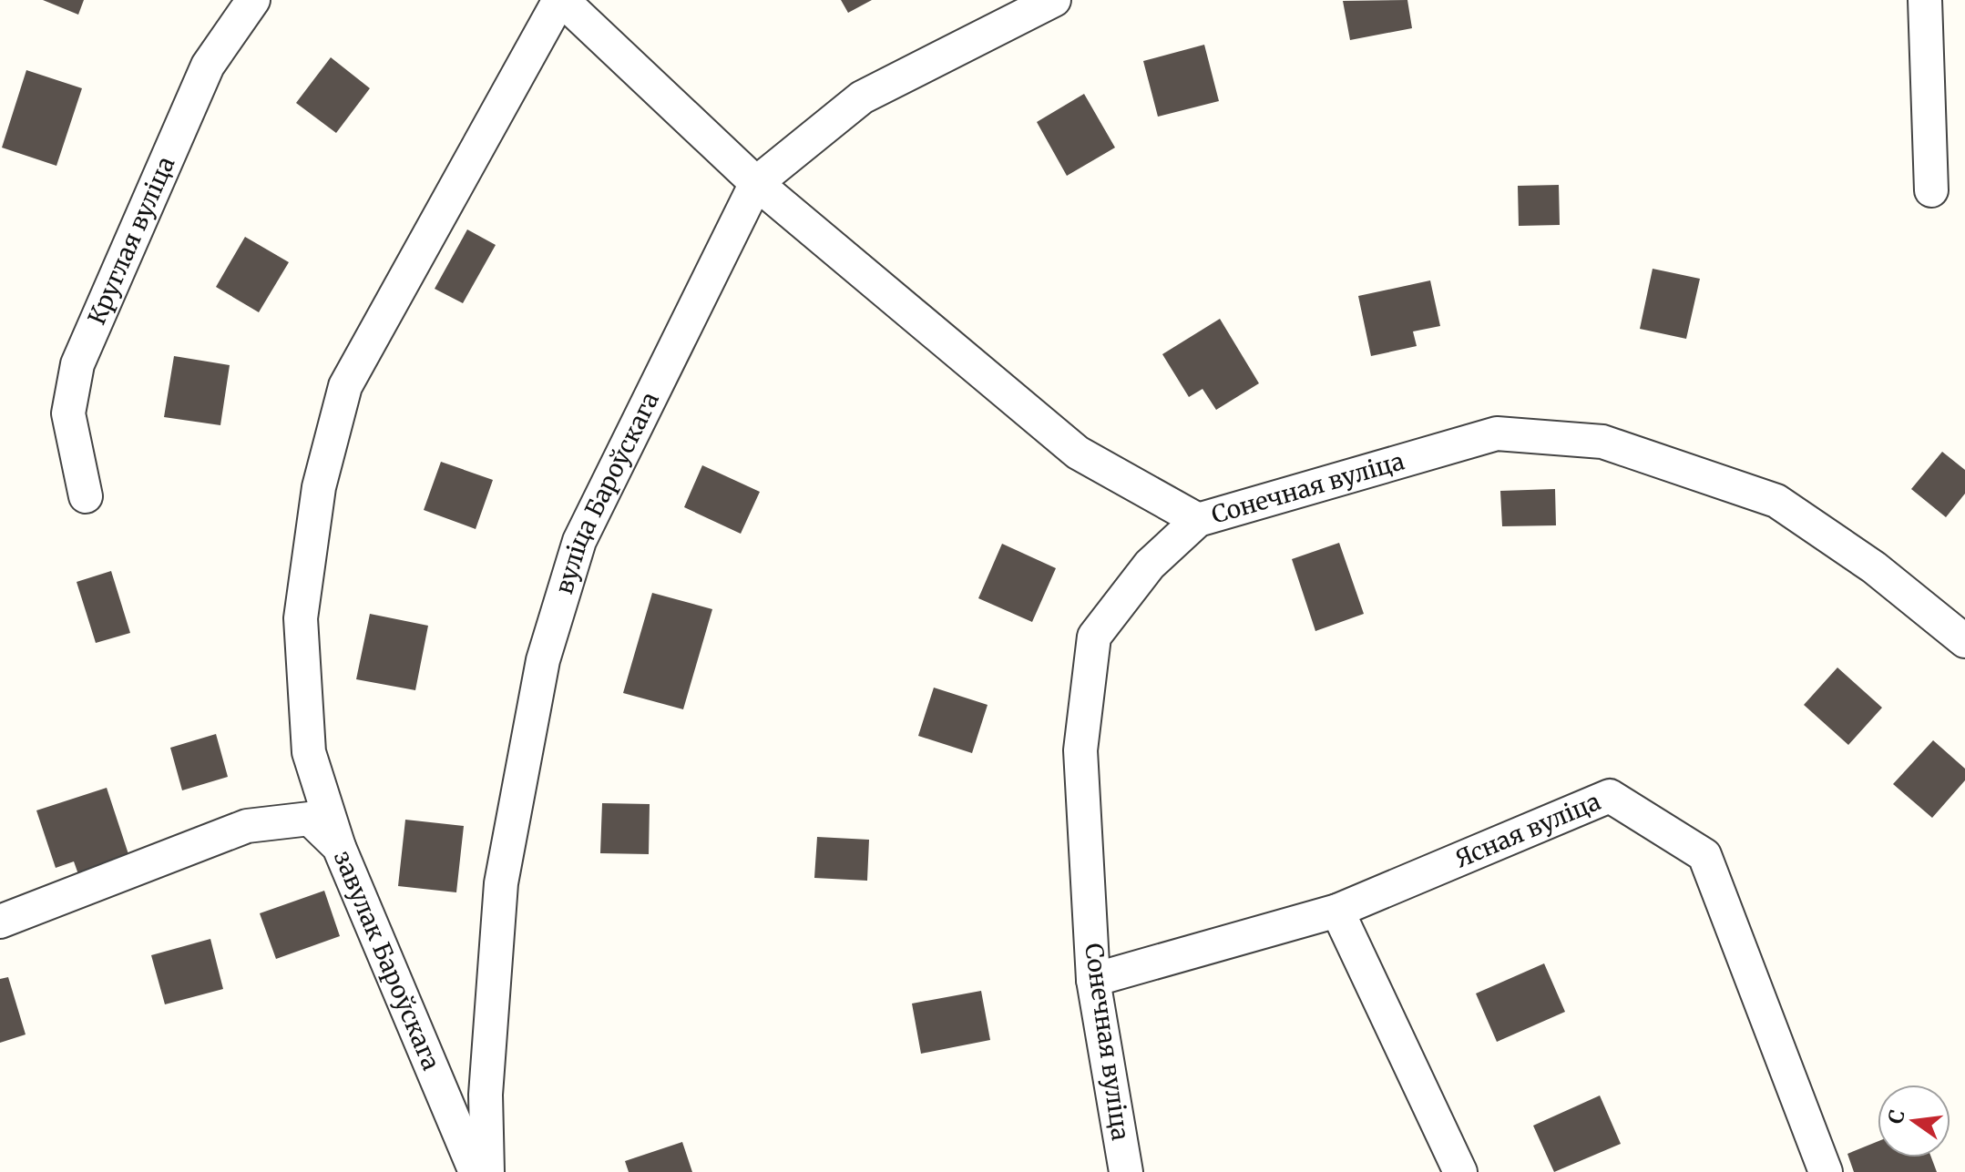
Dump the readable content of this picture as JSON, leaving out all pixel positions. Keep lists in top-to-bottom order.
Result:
{
  "streets": {
    "street": [
      "Круглая вуліца",
      "Сонечная вуліца",
      "вуліца Бароўскага",
      "Ясная вуліца",
      "завулак Бароўскага"
    ]
  },
  "north": "left"
}
